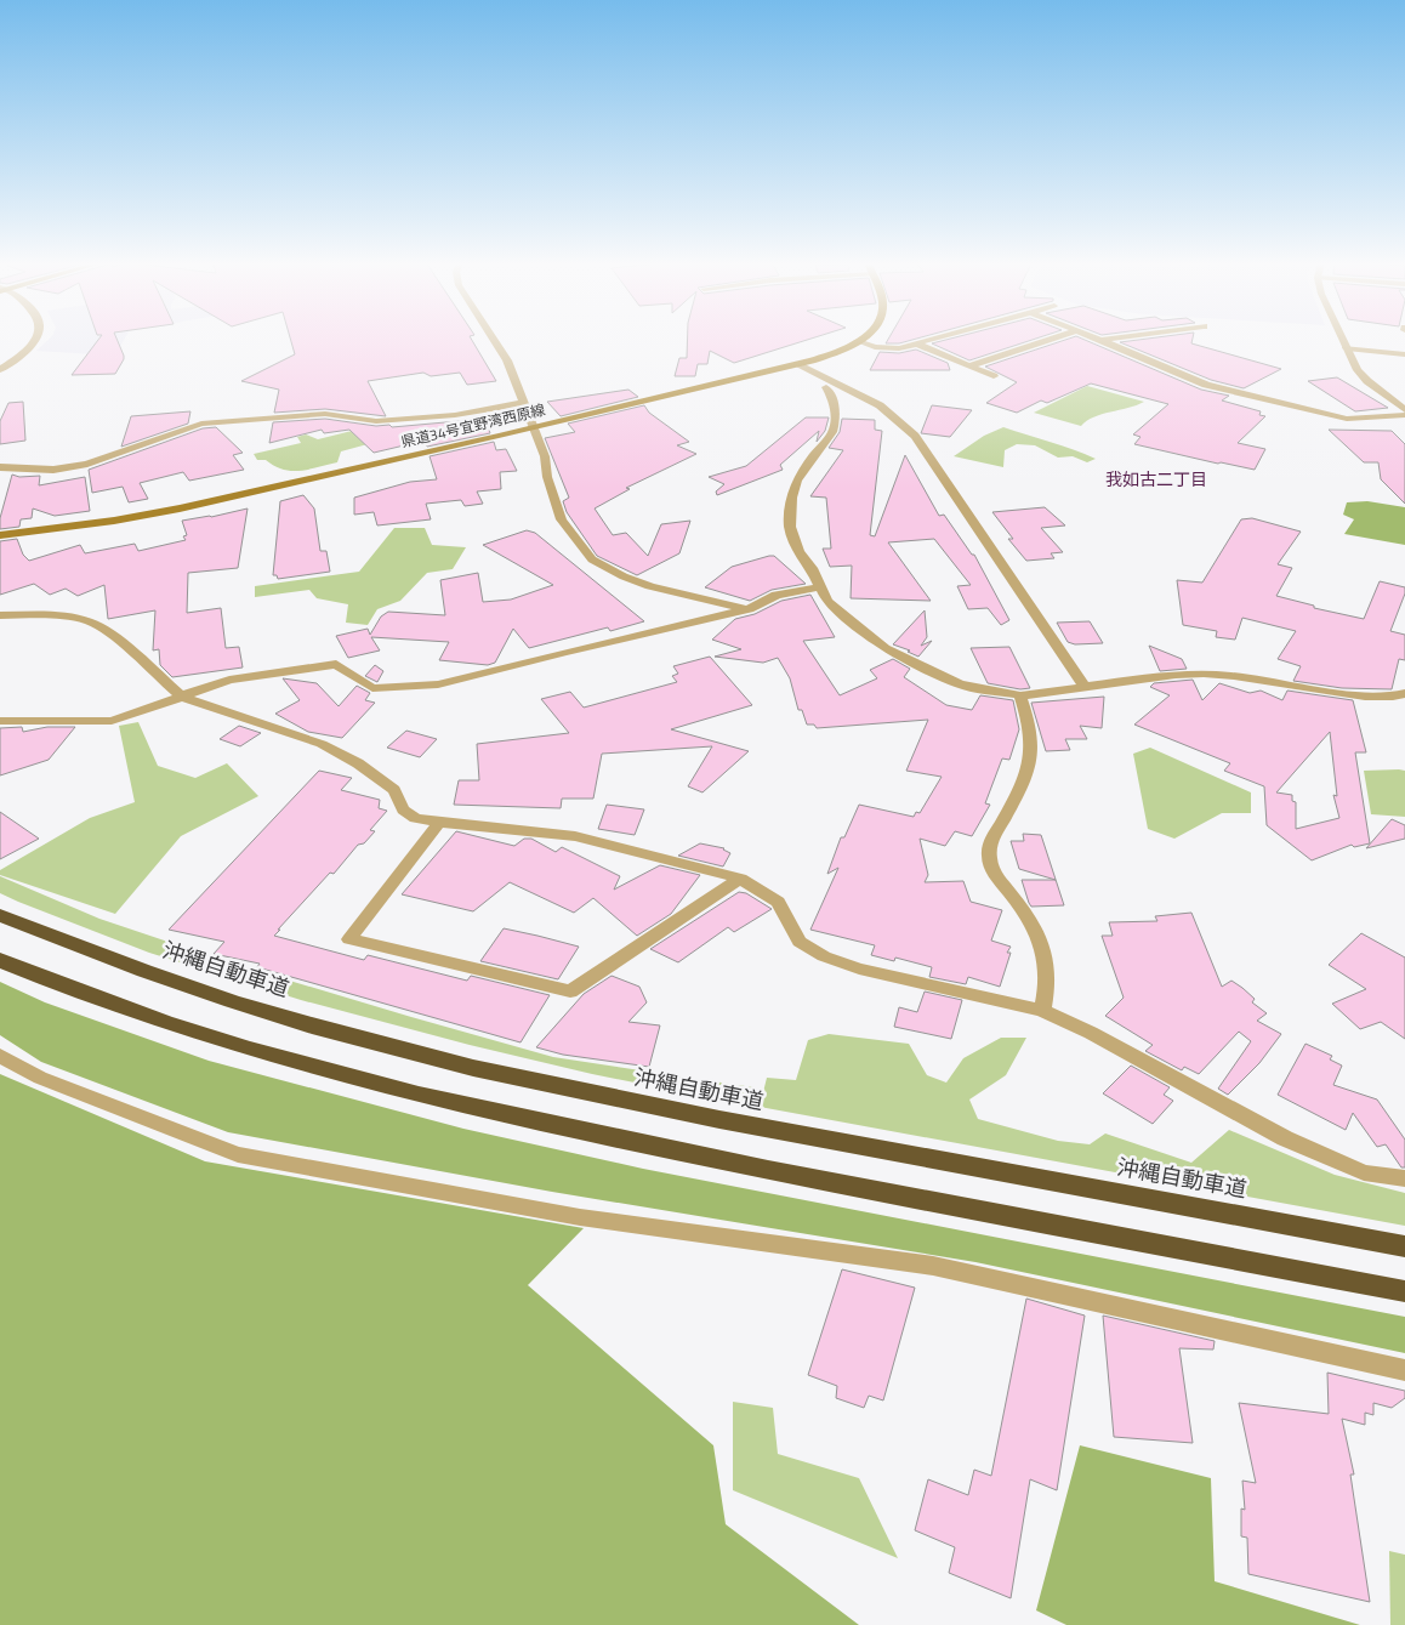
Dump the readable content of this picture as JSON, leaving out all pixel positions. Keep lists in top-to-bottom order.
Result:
{
  "streets": {
    "highway": ["沖縄自動車道"],
    "main road": ["県道34号宜野湾西原線"]
  },
  "districts": ["我如古二丁目"]
}
